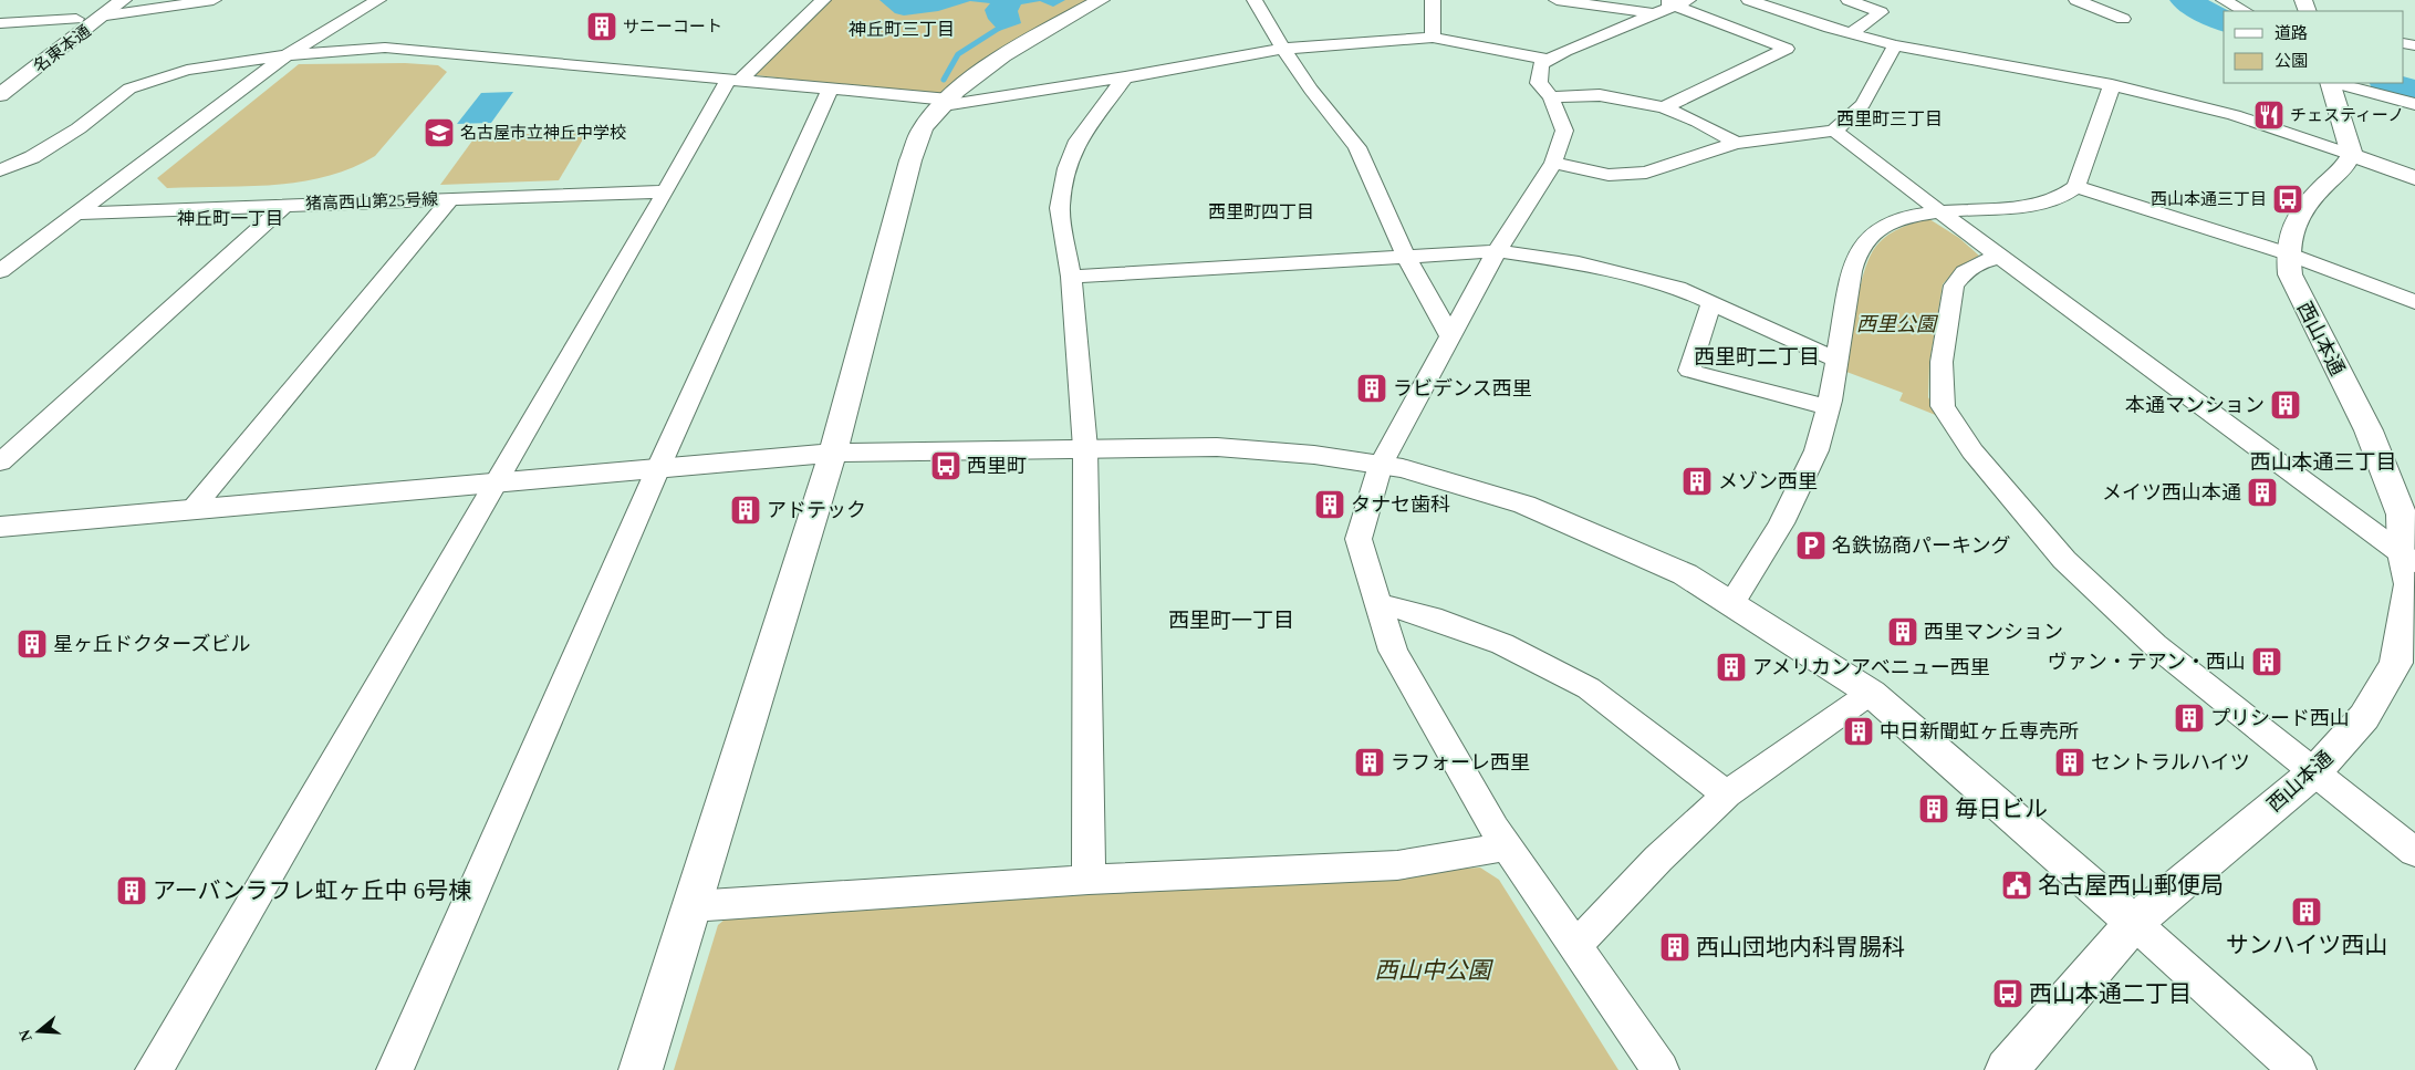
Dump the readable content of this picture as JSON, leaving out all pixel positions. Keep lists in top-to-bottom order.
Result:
{
  "streets": {
    "street": ["名東本通", "猪高西山第25号線", "西山本通"]
  },
  "districts": [
    "神丘町三丁目",
    "西里町三丁目",
    "西里町四丁目",
    "神丘町一丁目",
    "西里町二丁目",
    "西山本通三丁目",
    "西里町一丁目"
  ],
  "parks": ["西里公園", "西山中公園"],
  "places": {
    "building": [
      "サニーコート",
      "ラビデンス西里",
      "本通マンション",
      "メゾン西里",
      "メイツ西山本通",
      "タナセ歯科",
      "アドテック",
      "西里マンション",
      "星ヶ丘ドクターズビル",
      "ヴァン・テアン・西山",
      "アメリカンアベニュー西里",
      "プリシード西山",
      "中日新聞虹ヶ丘専売所",
      "ラフォーレ西里",
      "セントラルハイツ",
      "毎日ビル",
      "アーバンラフレ虹ヶ丘中 6号棟",
      "サンハイツ西山",
      "西山団地内科胃腸科"
    ],
    "restaurant": ["チェスティーノ"],
    "school or university": ["名古屋市立神丘中学校"],
    "bus stop": ["西山本通三丁目", "西里町", "西山本通二丁目"],
    "parking": ["名鉄協商パーキング"],
    "public building": ["名古屋西山郵便局"]
  },
  "legend": ["道路", "公園"],
  "north": "left"
}
